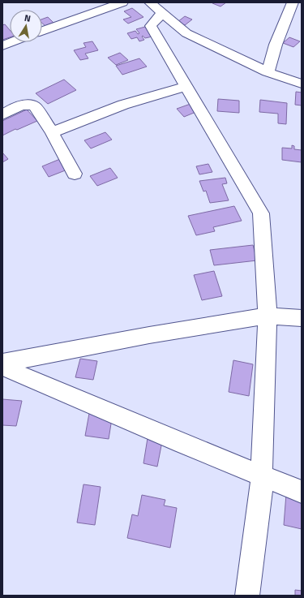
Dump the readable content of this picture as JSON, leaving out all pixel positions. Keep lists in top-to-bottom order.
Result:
{
  "north": "top"
}
